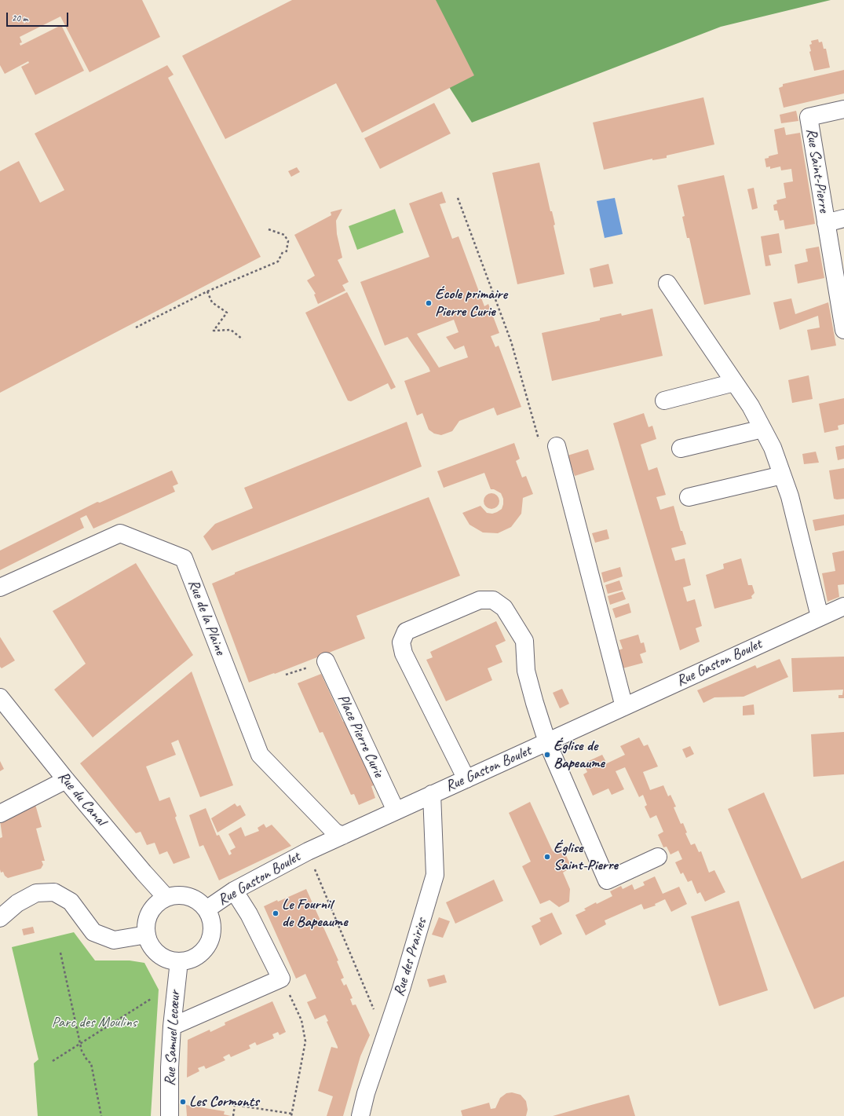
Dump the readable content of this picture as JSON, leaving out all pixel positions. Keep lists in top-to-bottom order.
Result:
{
  "streets": {
    "street": [
      "Rue Saint-Pierre",
      "Rue de la Plaine",
      "Rue Gaston Boulet",
      "Place Pierre Curie",
      "Rue du Canal",
      "Rue des Prairies",
      "Rue Samuel Lecœur"
    ]
  },
  "crossings": [
    ["Rue de la Plaine", "Rue Gaston Boulet"],
    ["Rue Gaston Boulet", "Place Pierre Curie"],
    ["Rue Gaston Boulet", "Rue du Canal"],
    ["Rue Gaston Boulet", "Rue des Prairies"],
    ["Rue Gaston Boulet", "Rue Samuel Lecœur"],
    ["Rue du Canal", "Rue Samuel Lecœur"]
  ],
  "parks": ["Parc des Moulins"],
  "places": [
    "École primaire Pierre Curie",
    "Église de Bapeaume",
    "Église Saint-Pierre",
    "Le Fournil de Bapeaume",
    "Les Cormonts"
  ],
  "scale_bar": "20 m"
}
